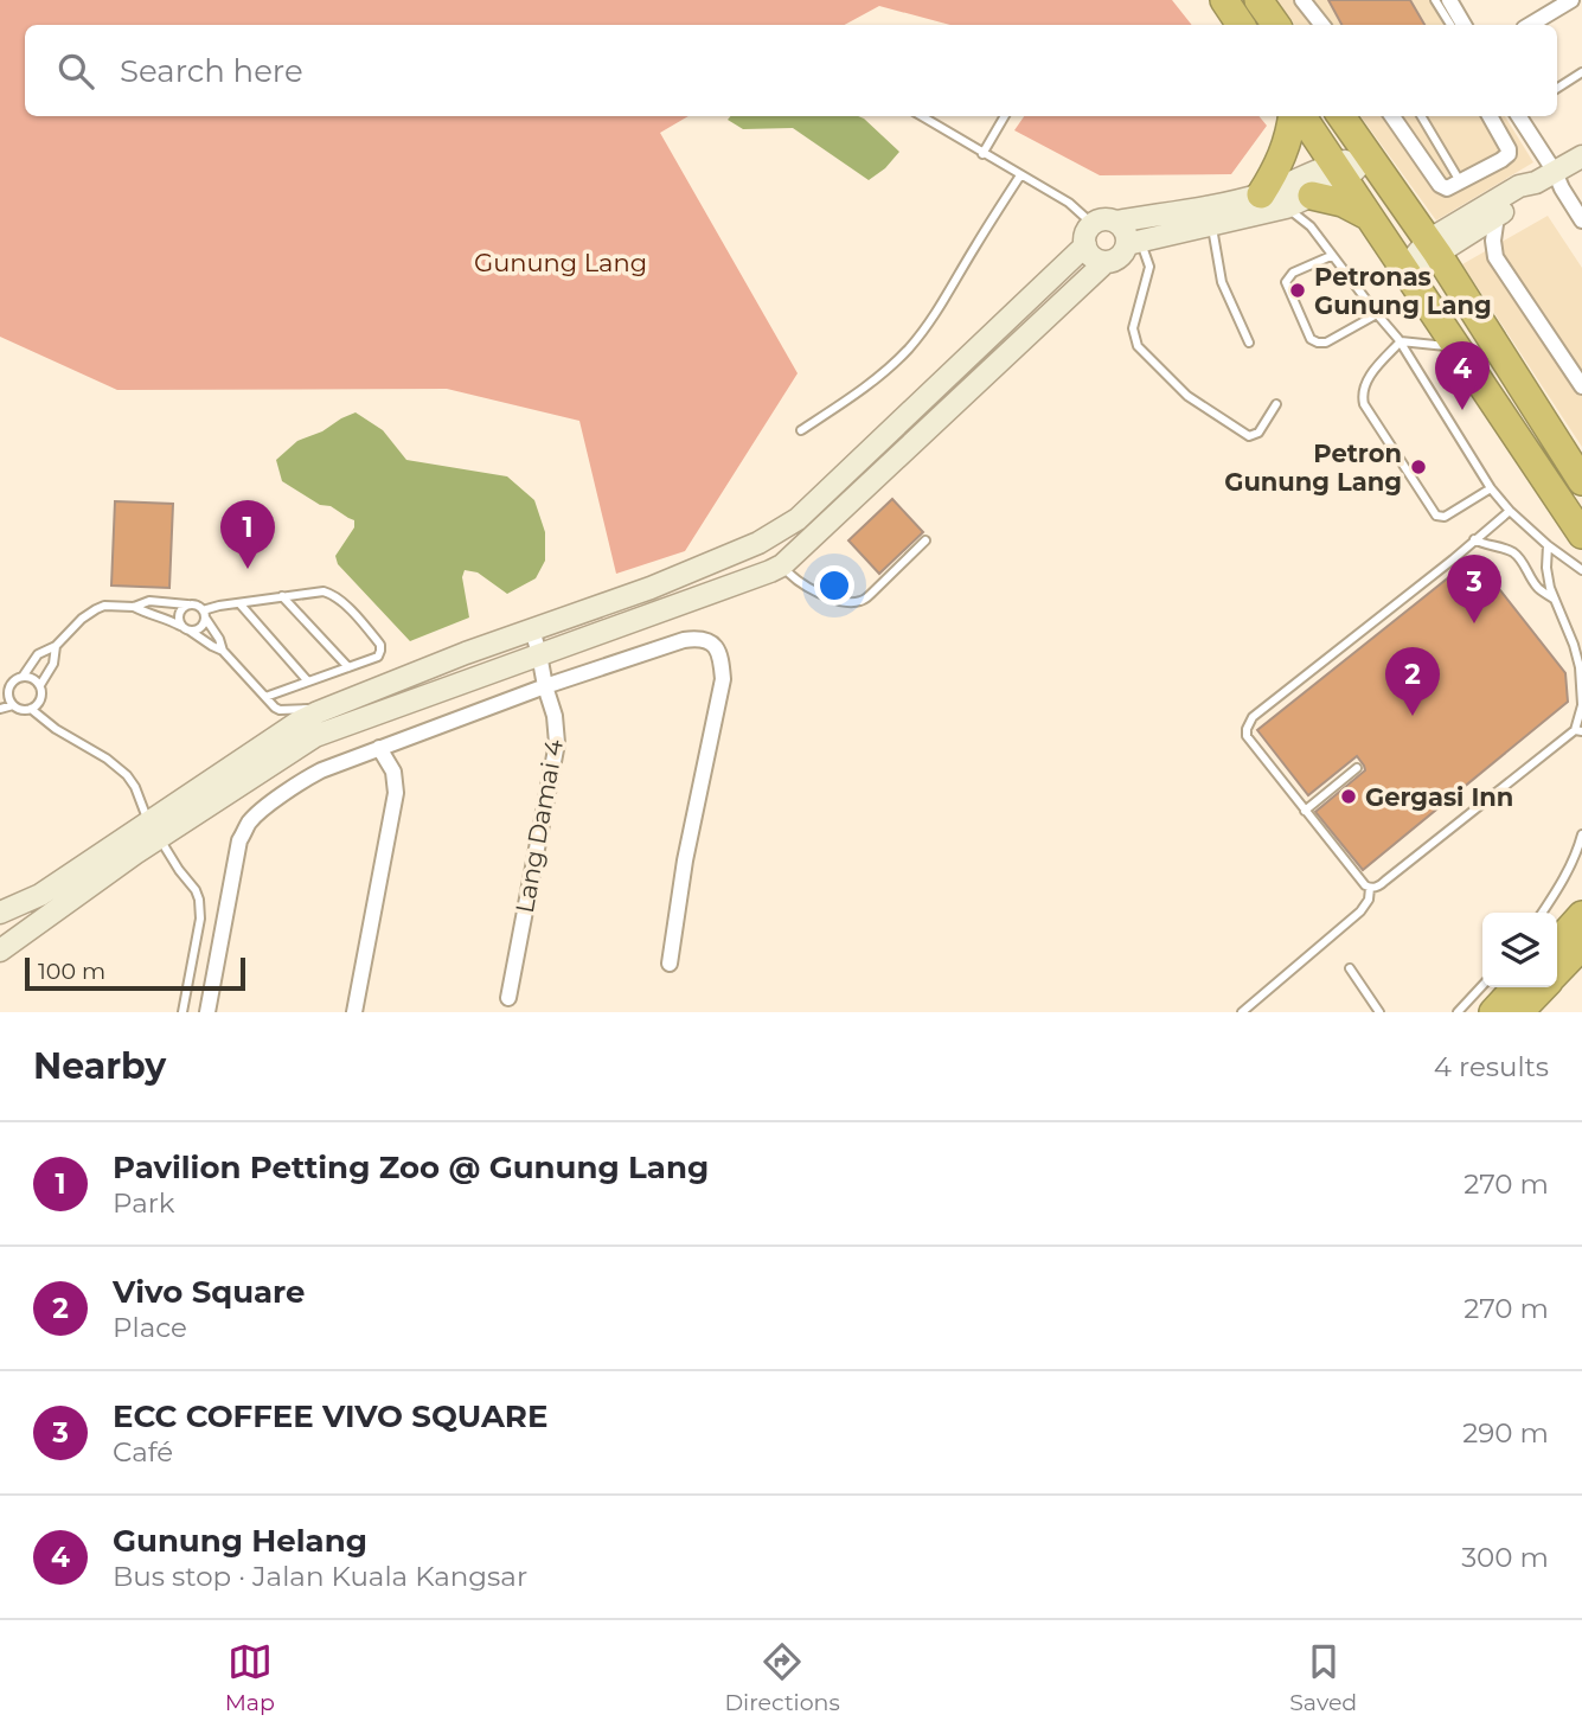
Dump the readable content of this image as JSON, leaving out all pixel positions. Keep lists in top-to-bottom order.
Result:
{
  "streets": {
    "street": ["Lang Damai 4"]
  },
  "parks": ["Gunung Lang"],
  "places": ["Petronas Gunung Lang", "Petron Gunung Lang", "Gergasi Inn"],
  "scale_bar": "100 m",
  "page": {
    "search": "Search here",
    "pins": [
      "4",
      "1",
      "3",
      "2"
    ],
    "scale": "100 m",
    "heading": ["Nearby", "4 results"],
    "list": [
      {
        "mark": "1",
        "name": "Pavilion Petting Zoo @ Gunung Lang",
        "note": "Park",
        "value": "270 m"
      },
      {
        "mark": "2",
        "name": "Vivo Square",
        "note": "Place",
        "value": "270 m"
      },
      {
        "mark": "3",
        "name": "ECC COFFEE VIVO SQUARE",
        "note": "Café",
        "value": "290 m"
      },
      {
        "mark": "4",
        "name": "Gunung Helang",
        "note": "Bus stop · Jalan Kuala Kangsar",
        "value": "300 m"
      }
    ],
    "nav": ["Map", "Directions", "Saved"]
  }
}
